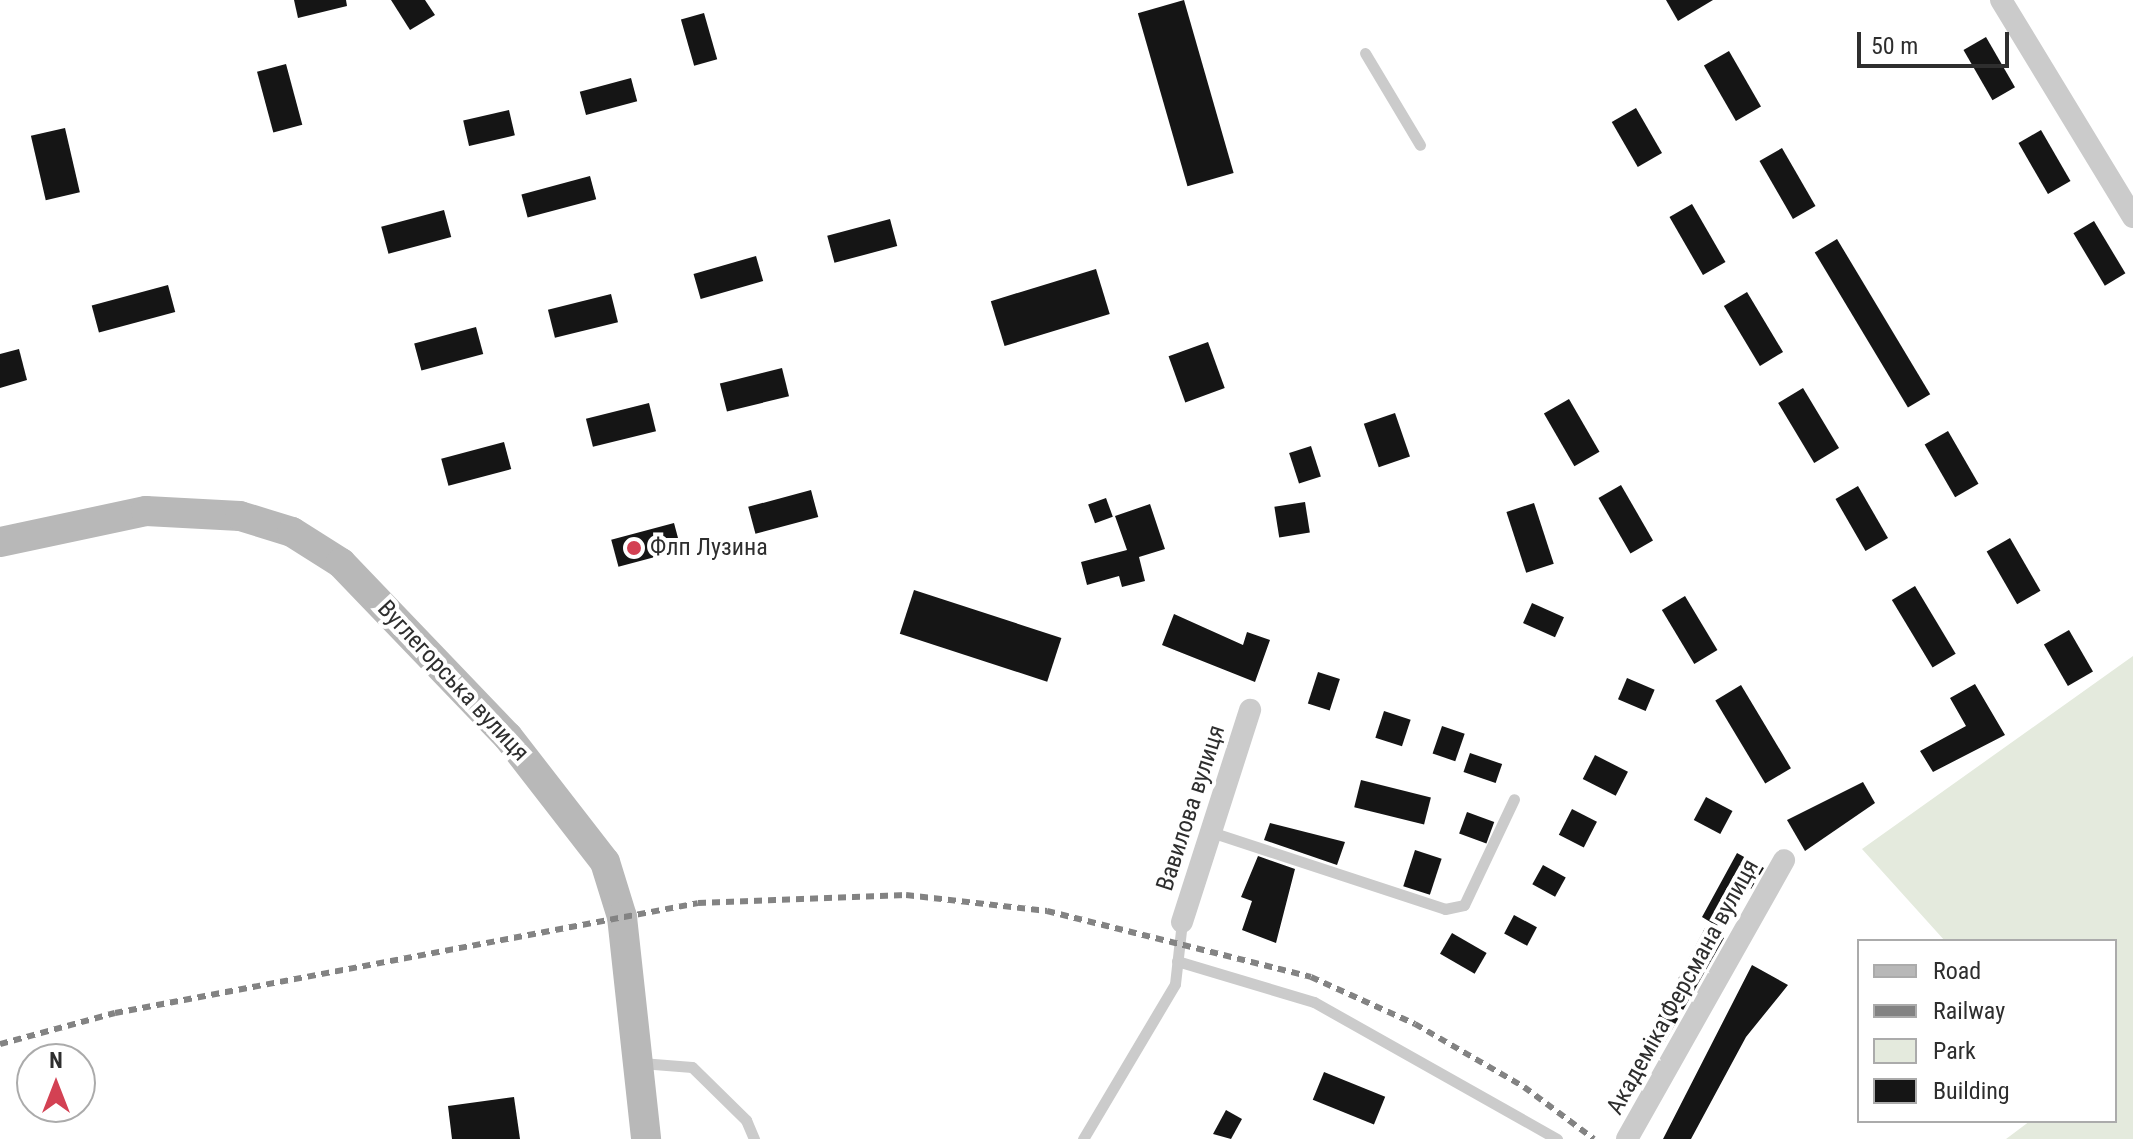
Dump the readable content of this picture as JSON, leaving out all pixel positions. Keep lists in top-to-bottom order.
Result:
{
  "streets": {
    "main road": ["Вуглегорська вулиця"],
    "street": ["Вавилова вулиця", "Академіка Ферсмана вулиця"]
  },
  "places": ["Флп Лузина"],
  "legend": [
    "Road",
    "Railway",
    "Park",
    "Building"
  ],
  "scale_bar": "50 m",
  "north": "top"
}
